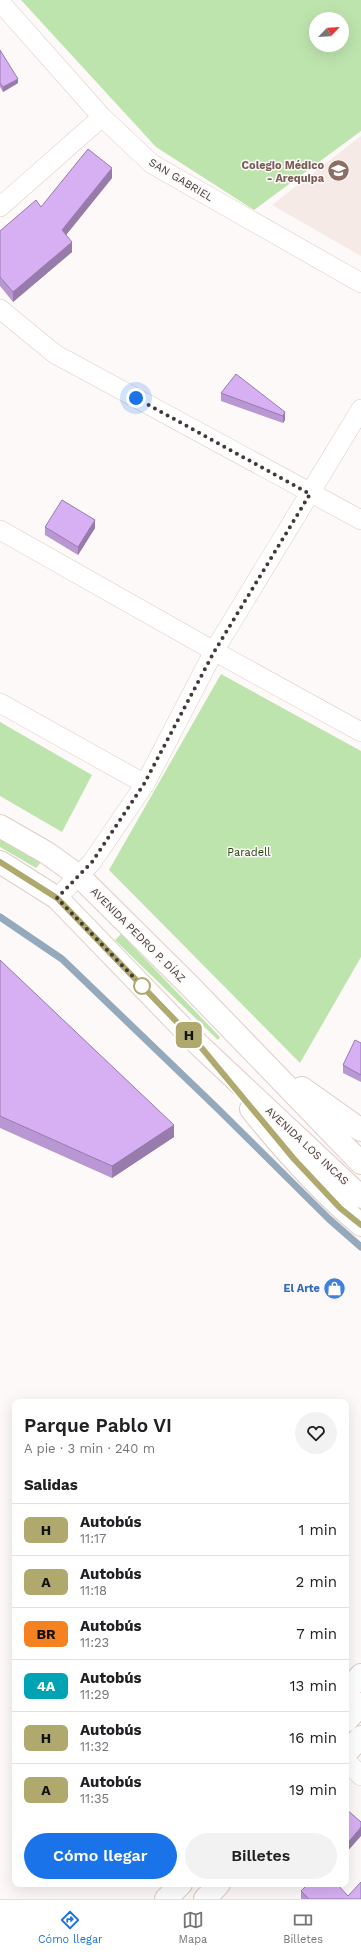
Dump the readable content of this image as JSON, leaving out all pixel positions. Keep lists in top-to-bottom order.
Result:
{
  "streets": {
    "main road": ["AVENIDA PEDRO P. DÍAZ", "AVENIDA LOS INCAS"],
    "street": ["SAN GABRIEL"]
  },
  "parks": ["Paradell"],
  "places": {
    "school or university": ["Colegio Médico - Arequipa"],
    "shop": ["El Arte"]
  },
  "lines": ["bus line H"],
  "north": "top right",
  "page": {
    "on_map": "H",
    "heading": [
      ["Parque Pablo VI", "A pie · 3 min · 240 m"],
      "Salidas"
    ],
    "list": [
      {
        "mark": "H",
        "name": "Autobús",
        "note": "11:17",
        "value": "1 min"
      },
      {
        "mark": "A",
        "name": "Autobús",
        "note": "11:18",
        "value": "2 min"
      },
      {
        "mark": "BR",
        "name": "Autobús",
        "note": "11:23",
        "value": "7 min"
      },
      {
        "mark": "4A",
        "name": "Autobús",
        "note": "11:29",
        "value": "13 min"
      },
      {
        "mark": "H",
        "name": "Autobús",
        "note": "11:32",
        "value": "16 min"
      },
      {
        "mark": "A",
        "name": "Autobús",
        "note": "11:35",
        "value": "19 min"
      }
    ],
    "buttons": ["Cómo llegar", "Billetes"],
    "tabs": ["Cómo llegar", "Mapa", "Billetes"]
  }
}
